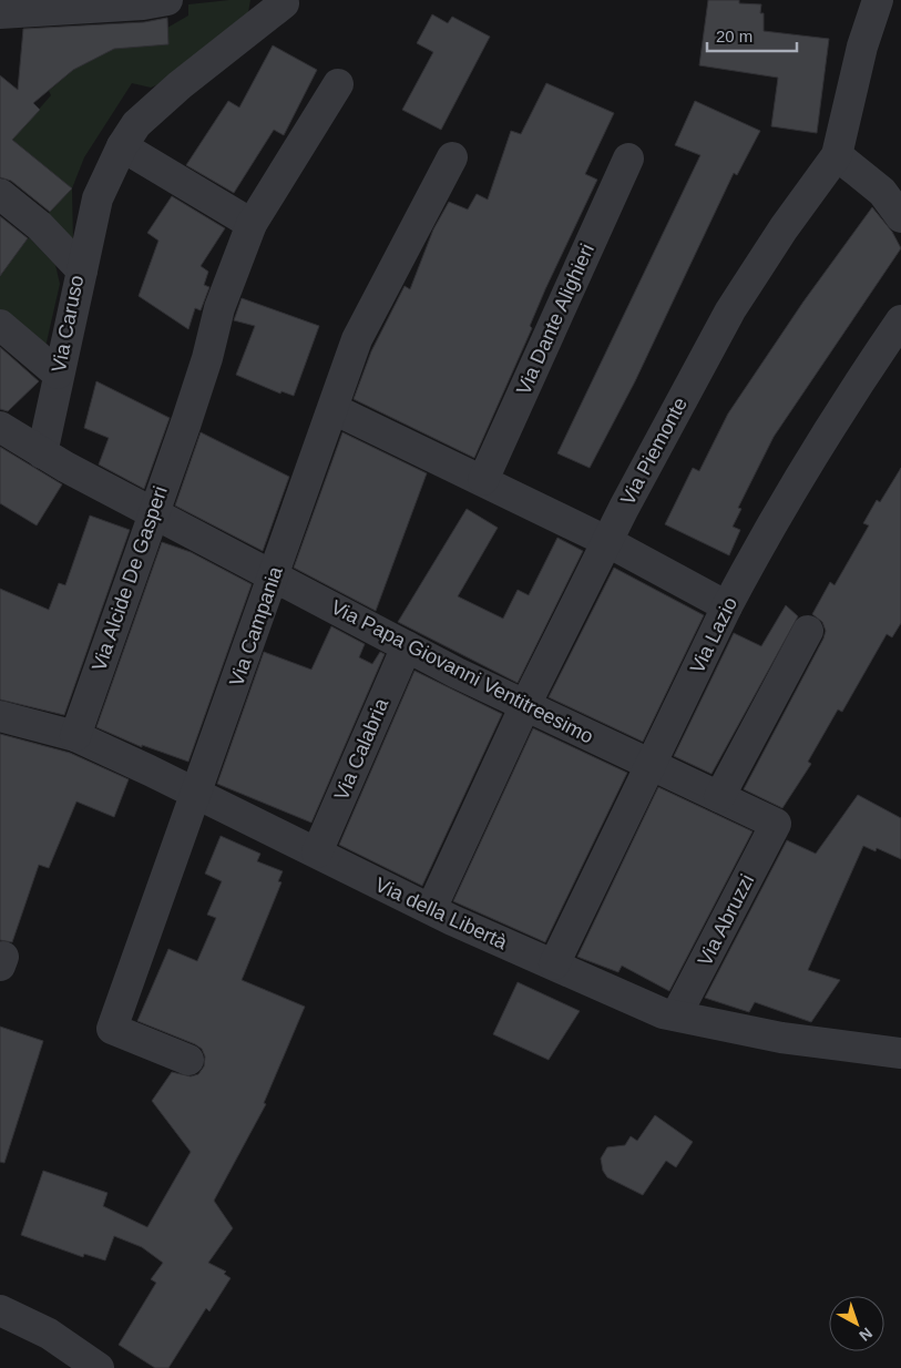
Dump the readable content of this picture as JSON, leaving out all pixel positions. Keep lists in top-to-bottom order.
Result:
{
  "streets": {
    "street": [
      "Via Dante Alighieri",
      "Via Caruso",
      "Via Piemonte",
      "Via Alcide De Gasperi",
      "Via Campania",
      "Via Lazio",
      "Via Papa Giovanni Ventitreesimo",
      "Via Calabria",
      "Via della Libertà",
      "Via Abruzzi"
    ]
  },
  "crossings": [
    ["Via Caruso", "Via Papa Giovanni Ventitreesimo"],
    ["Via Piemonte", "Via Papa Giovanni Ventitreesimo"],
    ["Via Piemonte", "Via della Libertà"],
    ["Via Alcide De Gasperi", "Via Papa Giovanni Ventitreesimo"],
    ["Via Alcide De Gasperi", "Via della Libertà"],
    ["Via Campania", "Via Papa Giovanni Ventitreesimo"],
    ["Via Campania", "Via della Libertà"],
    ["Via Lazio", "Via Papa Giovanni Ventitreesimo"],
    ["Via Lazio", "Via della Libertà"],
    ["Via Papa Giovanni Ventitreesimo", "Via Calabria"],
    ["Via Papa Giovanni Ventitreesimo", "Via Abruzzi"],
    ["Via Calabria", "Via della Libertà"],
    ["Via della Libertà", "Via Abruzzi"]
  ],
  "scale_bar": "20 m",
  "north": "bottom right"
}
